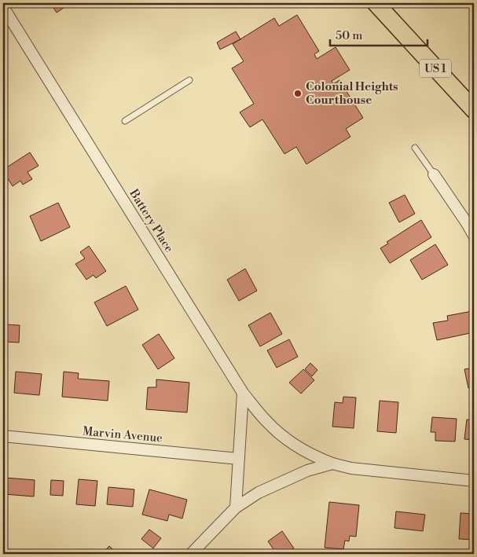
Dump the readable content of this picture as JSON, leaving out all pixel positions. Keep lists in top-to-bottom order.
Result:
{
  "streets": {
    "main road": ["US 1"],
    "street": ["Battery Place", "Marvin Avenue"]
  },
  "places": ["Colonial Heights Courthouse"],
  "scale_bar": "50 m"
}
